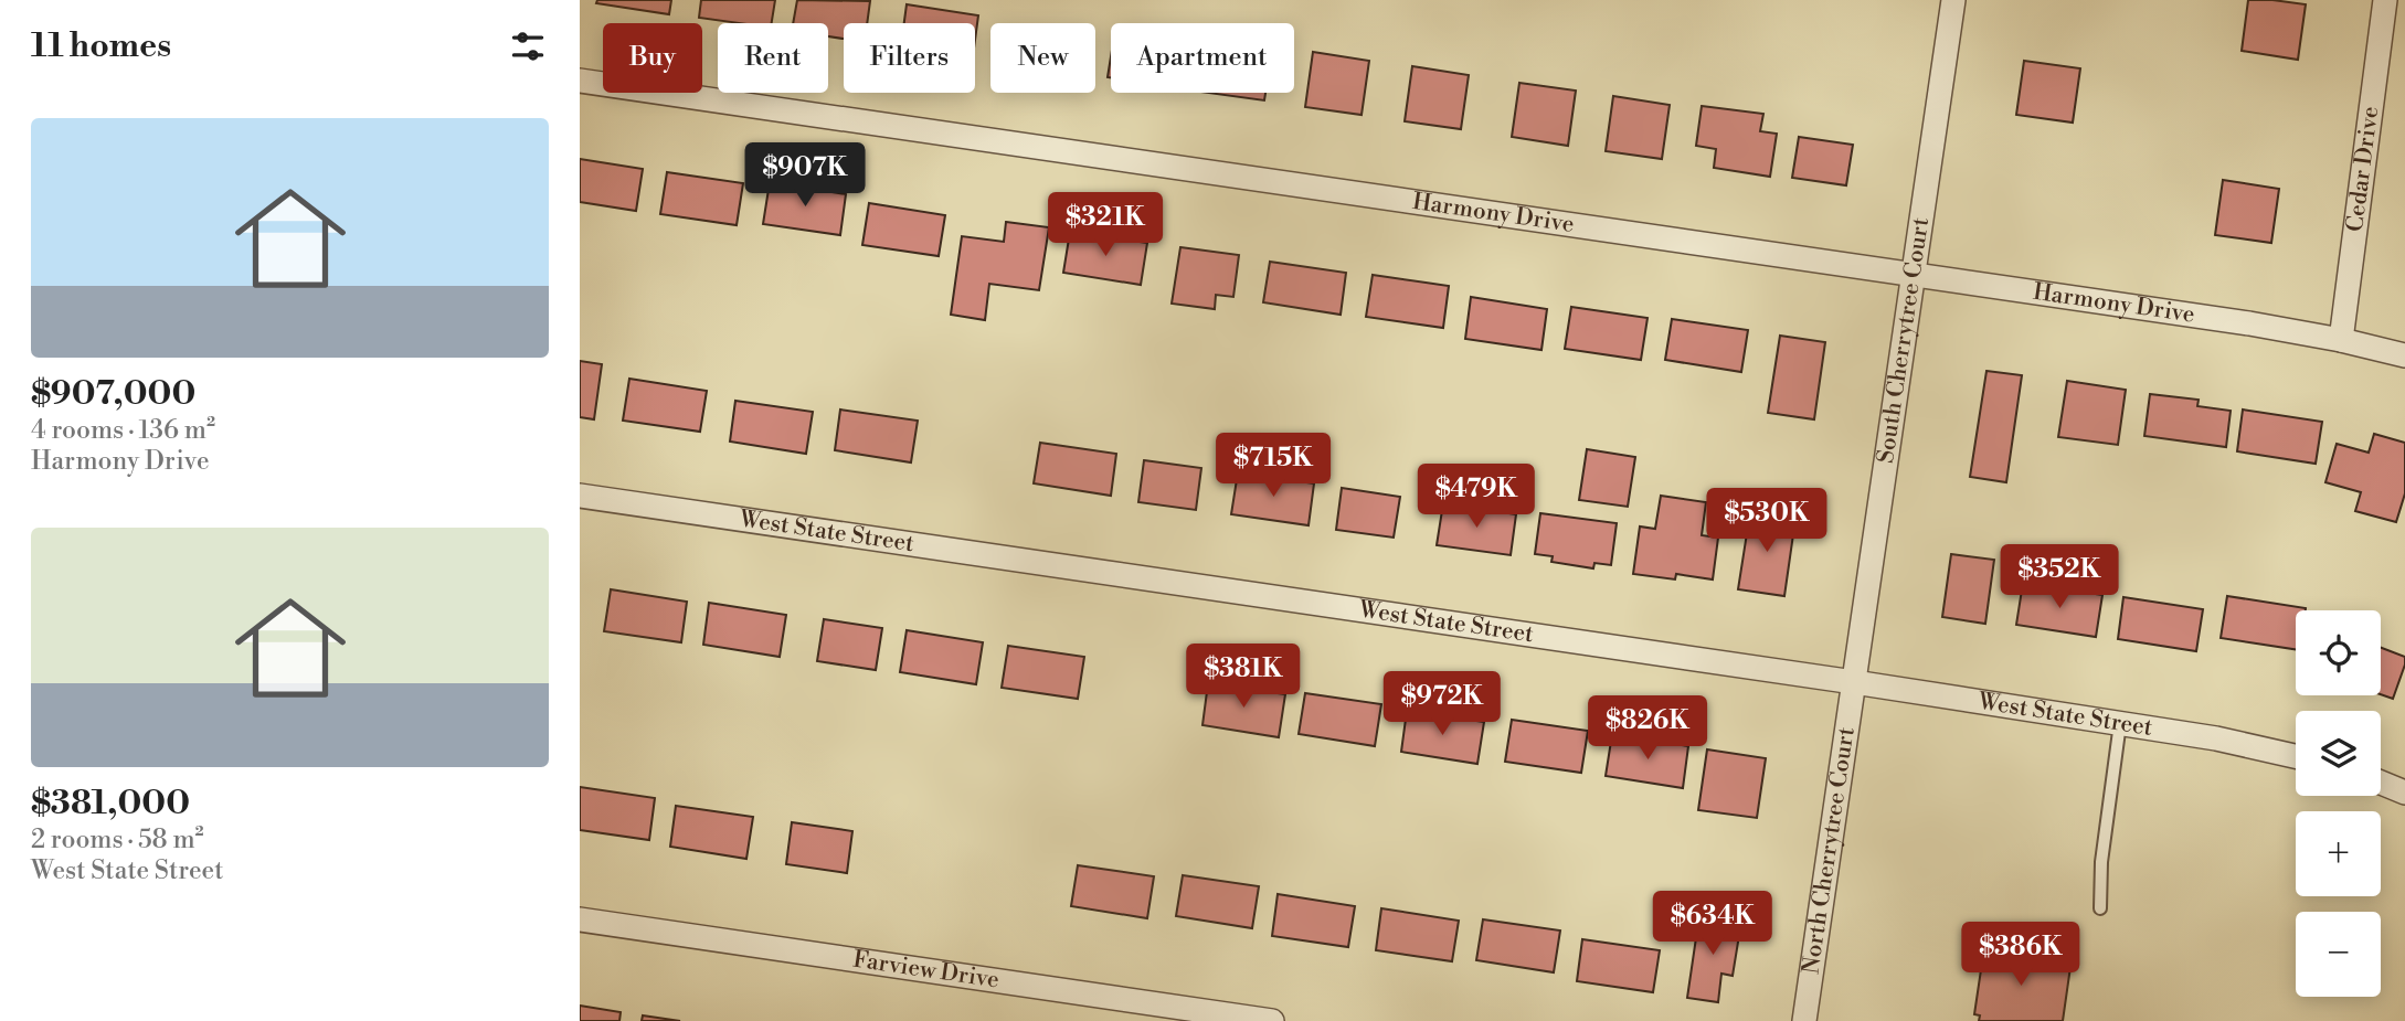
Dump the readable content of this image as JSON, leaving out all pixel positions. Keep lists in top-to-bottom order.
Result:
{
  "streets": {
    "street": [
      "Cedar Drive",
      "Harmony Drive",
      "South Cherrytree Court",
      "West State Street",
      "North Cherrytree Court",
      "Farview Drive"
    ]
  },
  "crossings": [
    ["Cedar Drive", "Harmony Drive"],
    ["Harmony Drive", "South Cherrytree Court"],
    ["South Cherrytree Court", "West State Street"],
    ["South Cherrytree Court", "North Cherrytree Court"],
    ["West State Street", "North Cherrytree Court"]
  ],
  "page": {
    "heading": "11 homes",
    "chip": [
      "Buy",
      "Rent",
      "Filters",
      "New",
      "Apartment"
    ],
    "list": [
      {
        "name": "$907,000",
        "note": "4 rooms · 136 m² · Harmony Drive"
      },
      {
        "name": "$381,000",
        "note": "2 rooms · 58 m² · West State Street"
      }
    ],
    "price": [
      "$907K",
      "$321K",
      "$715K",
      "$479K",
      "$530K",
      "$352K",
      "$381K",
      "$972K",
      "$826K",
      "$634K",
      "$386K"
    ],
    "map_buttons": ["+", "−"]
  }
}
